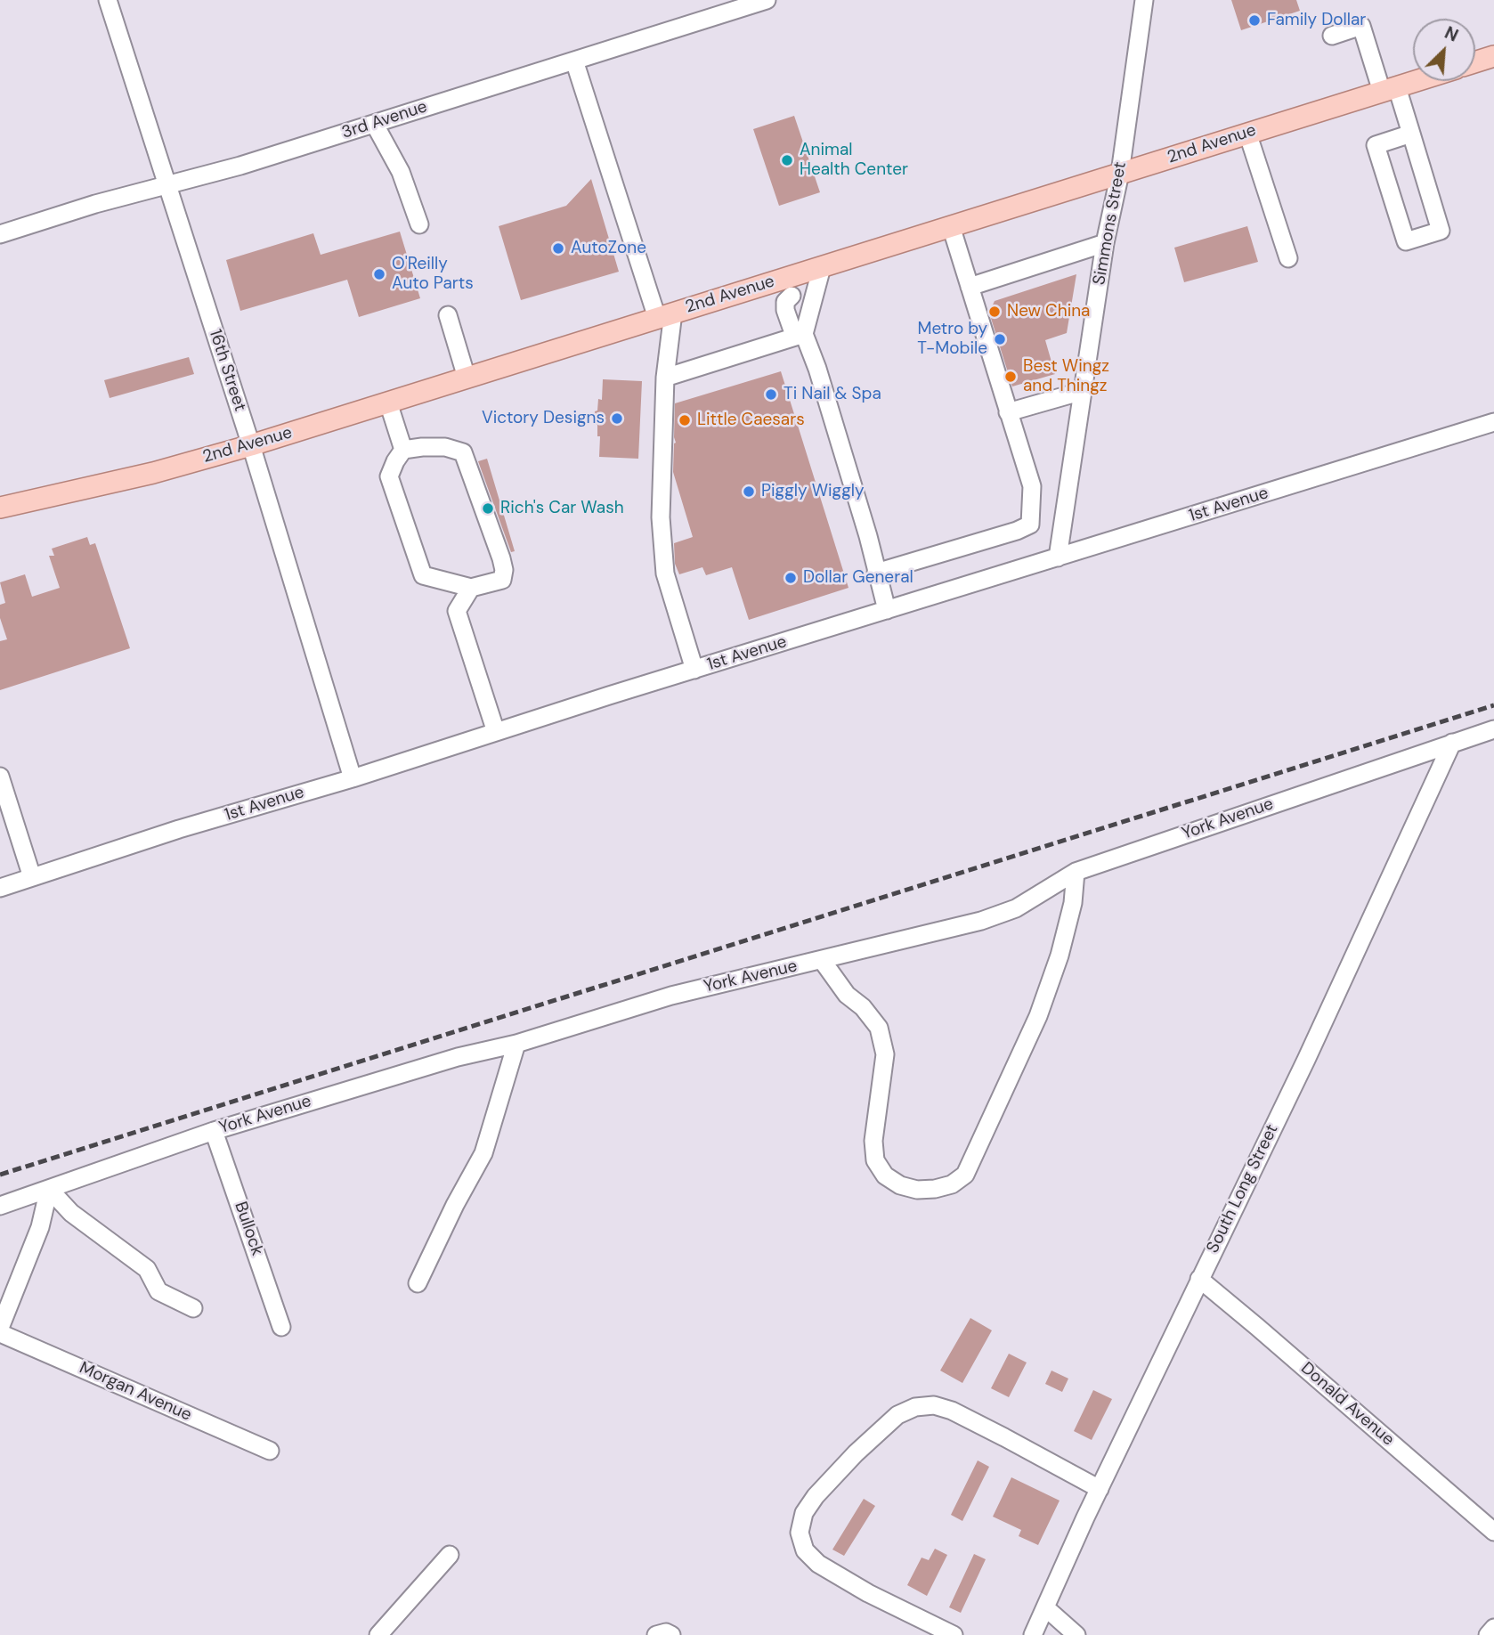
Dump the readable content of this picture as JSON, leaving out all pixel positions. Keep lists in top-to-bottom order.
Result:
{
  "streets": {
    "main road": ["2nd Avenue"],
    "street": [
      "3rd Avenue",
      "Simmons Street",
      "16th Street",
      "1st Avenue",
      "York Avenue",
      "South Long Street",
      "Bullock",
      "Morgan Avenue",
      "Donald Avenue"
    ]
  },
  "crossings": [
    ["3rd Avenue", "16th Street"],
    ["2nd Avenue", "Simmons Street"],
    ["2nd Avenue", "16th Street"],
    ["Simmons Street", "1st Avenue"],
    ["16th Street", "1st Avenue"],
    ["York Avenue", "South Long Street"],
    ["York Avenue", "Bullock"],
    ["South Long Street", "Donald Avenue"]
  ],
  "places": [
    "Family Dollar",
    "Animal Health Center",
    "AutoZone",
    "O'Reilly Auto Parts",
    "New China",
    "Metro by T-Mobile",
    "Best Wingz and Thingz",
    "Ti Nail & Spa",
    "Victory Designs",
    "Little Caesars",
    "Piggly Wiggly",
    "Rich's Car Wash",
    "Dollar General"
  ],
  "north": "top right"
}
